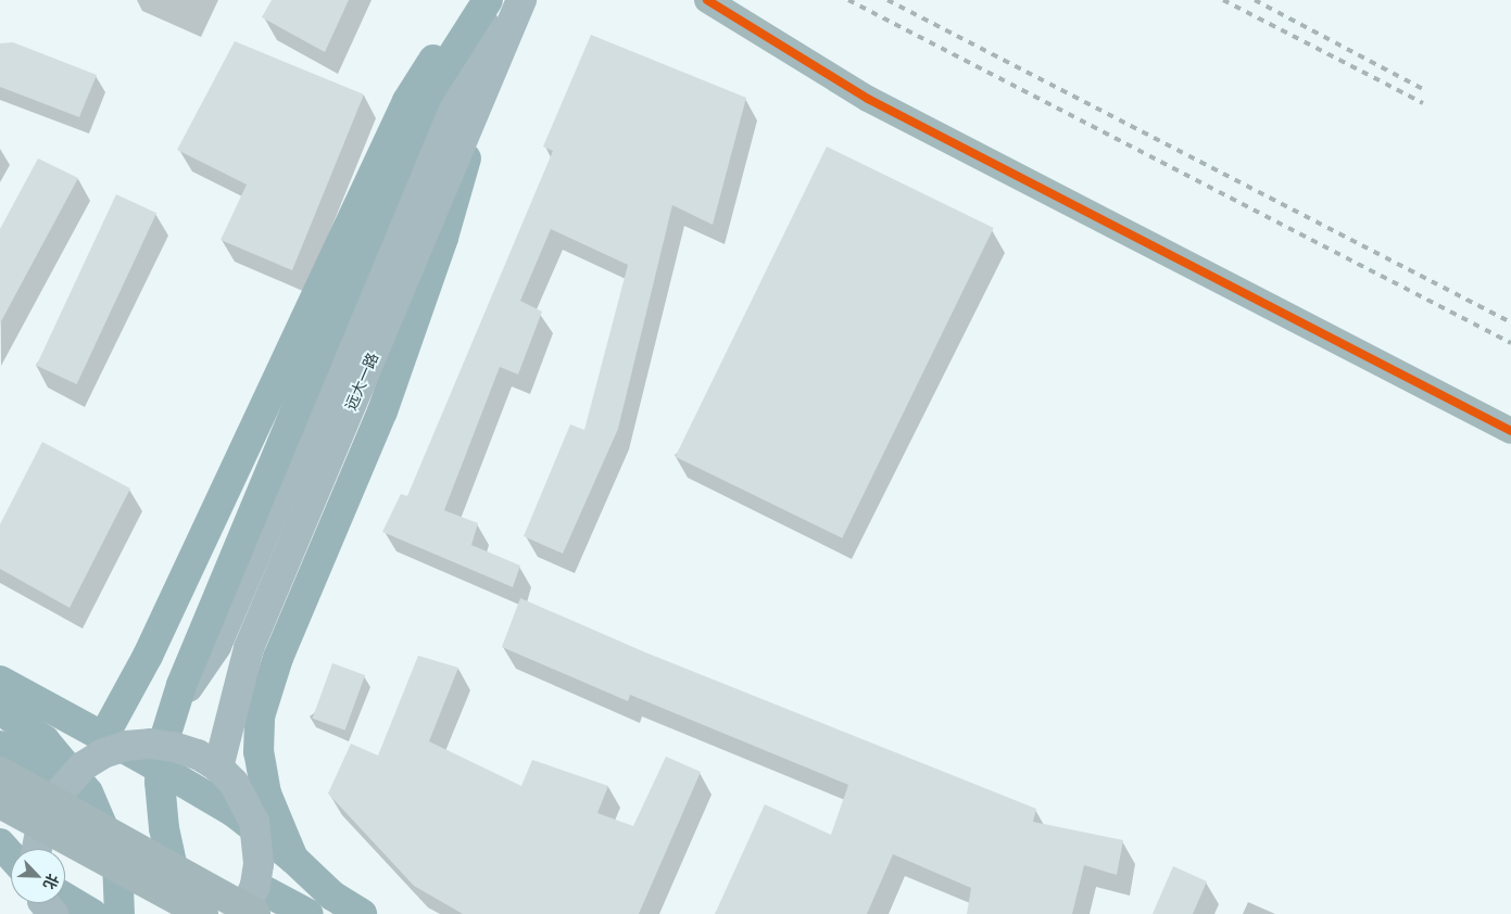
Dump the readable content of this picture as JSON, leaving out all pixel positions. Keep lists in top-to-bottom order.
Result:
{
  "streets": {
    "main road": ["远大一路"]
  },
  "north": "bottom right"
}
